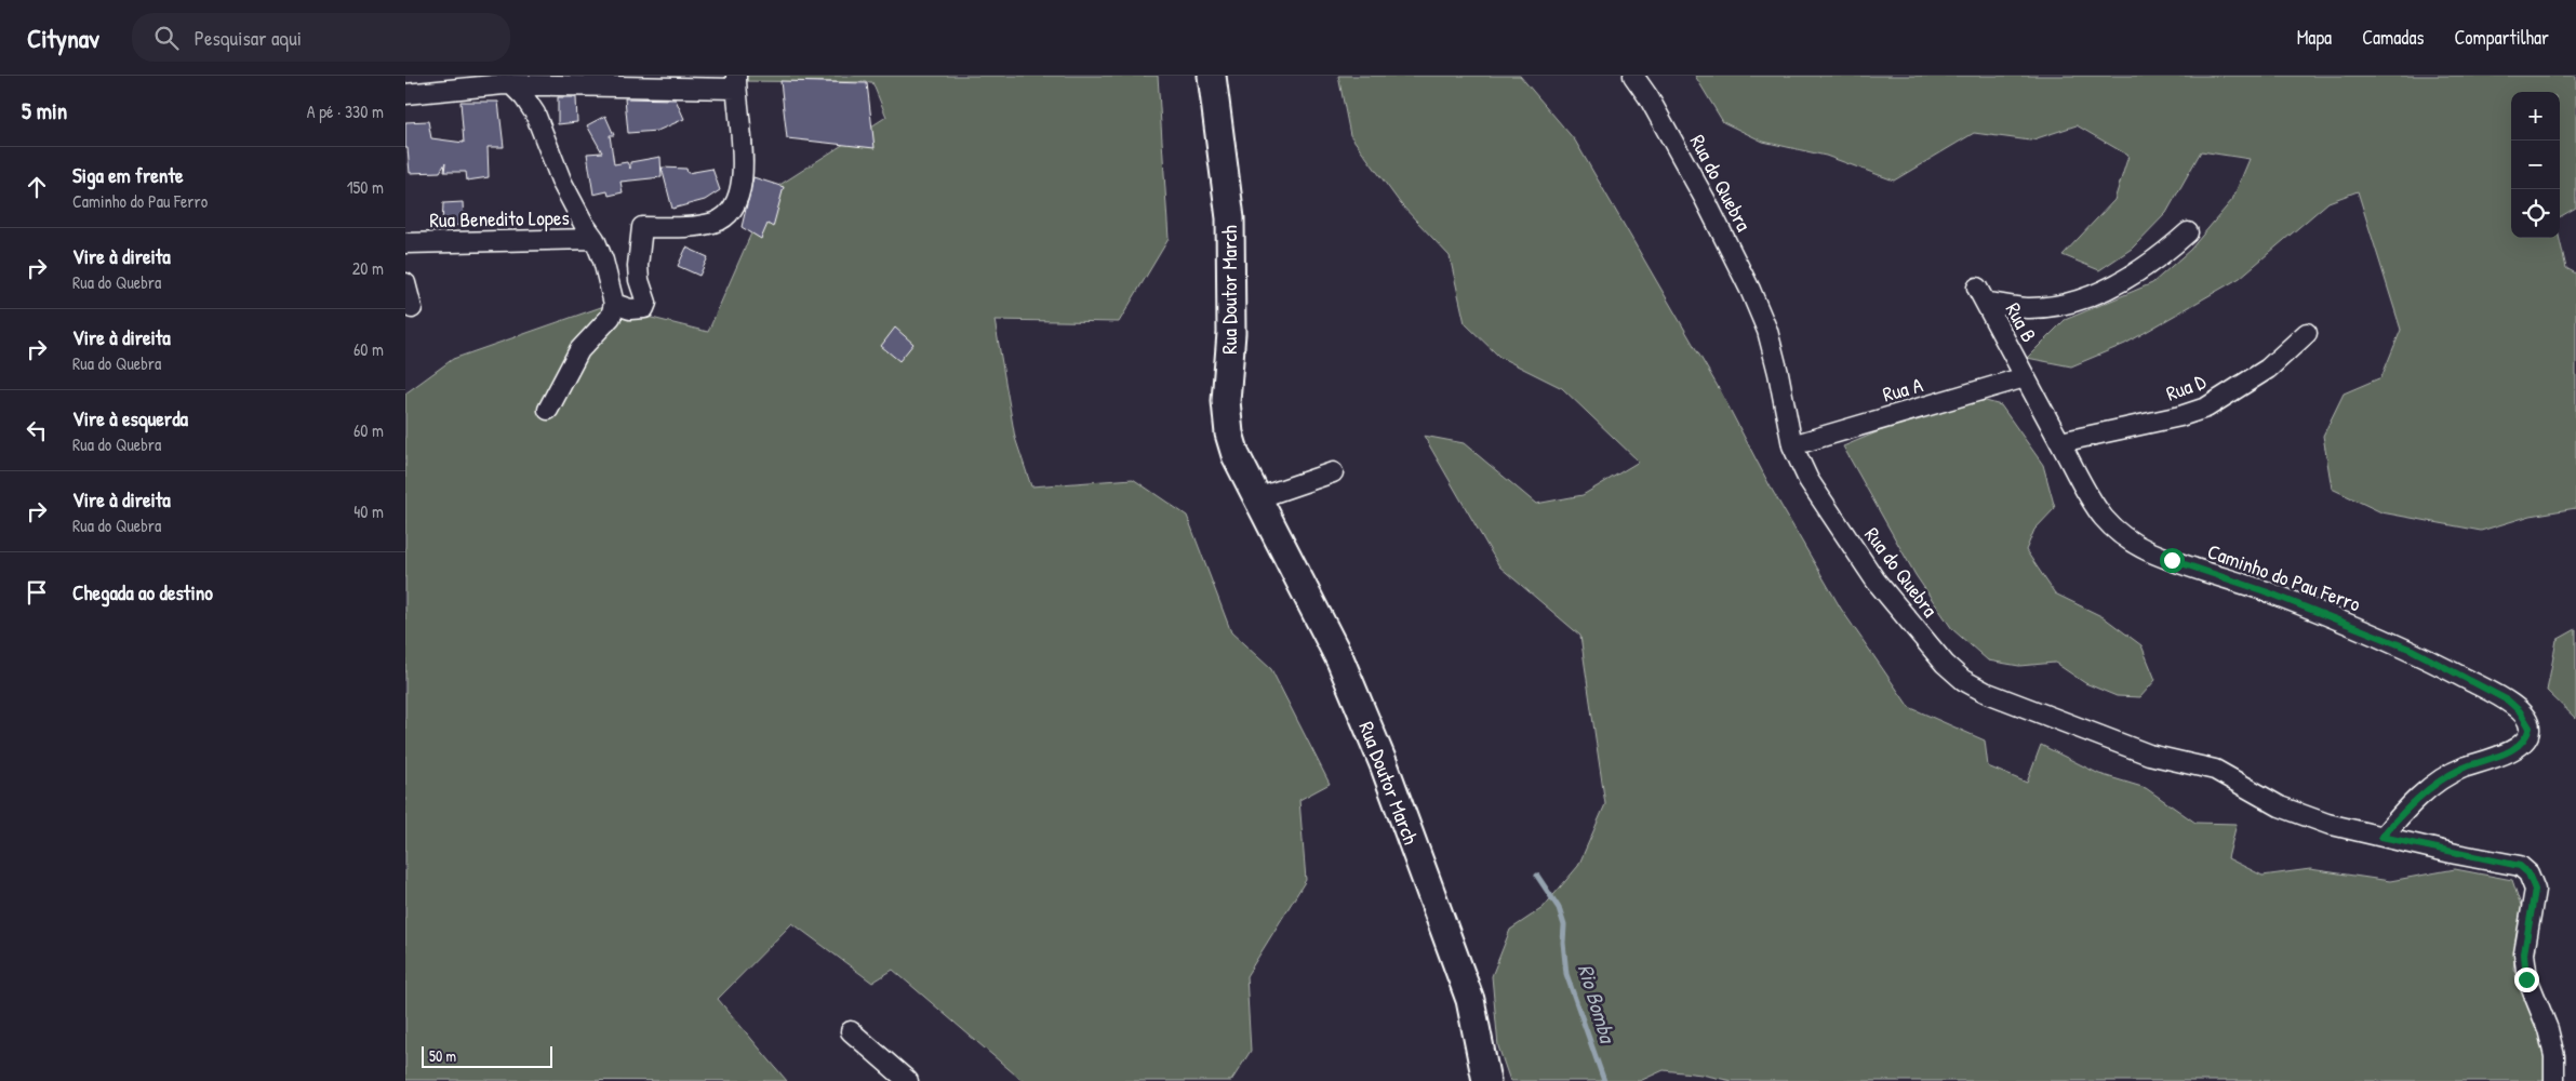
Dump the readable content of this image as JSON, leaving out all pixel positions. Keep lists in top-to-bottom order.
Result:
{
  "streets": {
    "main road": ["Rua Doutor March"],
    "street": [
      "Rua do Quebra",
      "Rua Benedito Lopes",
      "Rua B",
      "Rua D",
      "Rua A",
      "Caminho do Pau Ferro"
    ]
  },
  "crossings": [
    ["Rua do Quebra", "Rua A"],
    ["Rua do Quebra", "Caminho do Pau Ferro"],
    ["Rua B", "Rua A"],
    ["Rua B", "Caminho do Pau Ferro"],
    ["Rua D", "Caminho do Pau Ferro"],
    ["Rua A", "Caminho do Pau Ferro"]
  ],
  "water": ["Rio Bomba"],
  "scale_bar": "50 m",
  "page": {
    "header": "Citynav",
    "search": "Pesquisar aqui",
    "nav": ["Mapa", "Camadas", "Compartilhar"],
    "heading": ["5 min", "A pé · 330 m"],
    "map_buttons": ["+", "−"],
    "list": [
      ["Siga em frente", "Caminho do Pau Ferro", "150 m"],
      ["Vire à direita", "Rua do Quebra", "20 m"],
      ["Vire à direita", "Rua do Quebra", "60 m"],
      ["Vire à esquerda", "Rua do Quebra", "60 m"],
      ["Vire à direita", "Rua do Quebra", "40 m"],
      "Chegada ao destino"
    ],
    "scale": "50 m"
  }
}
